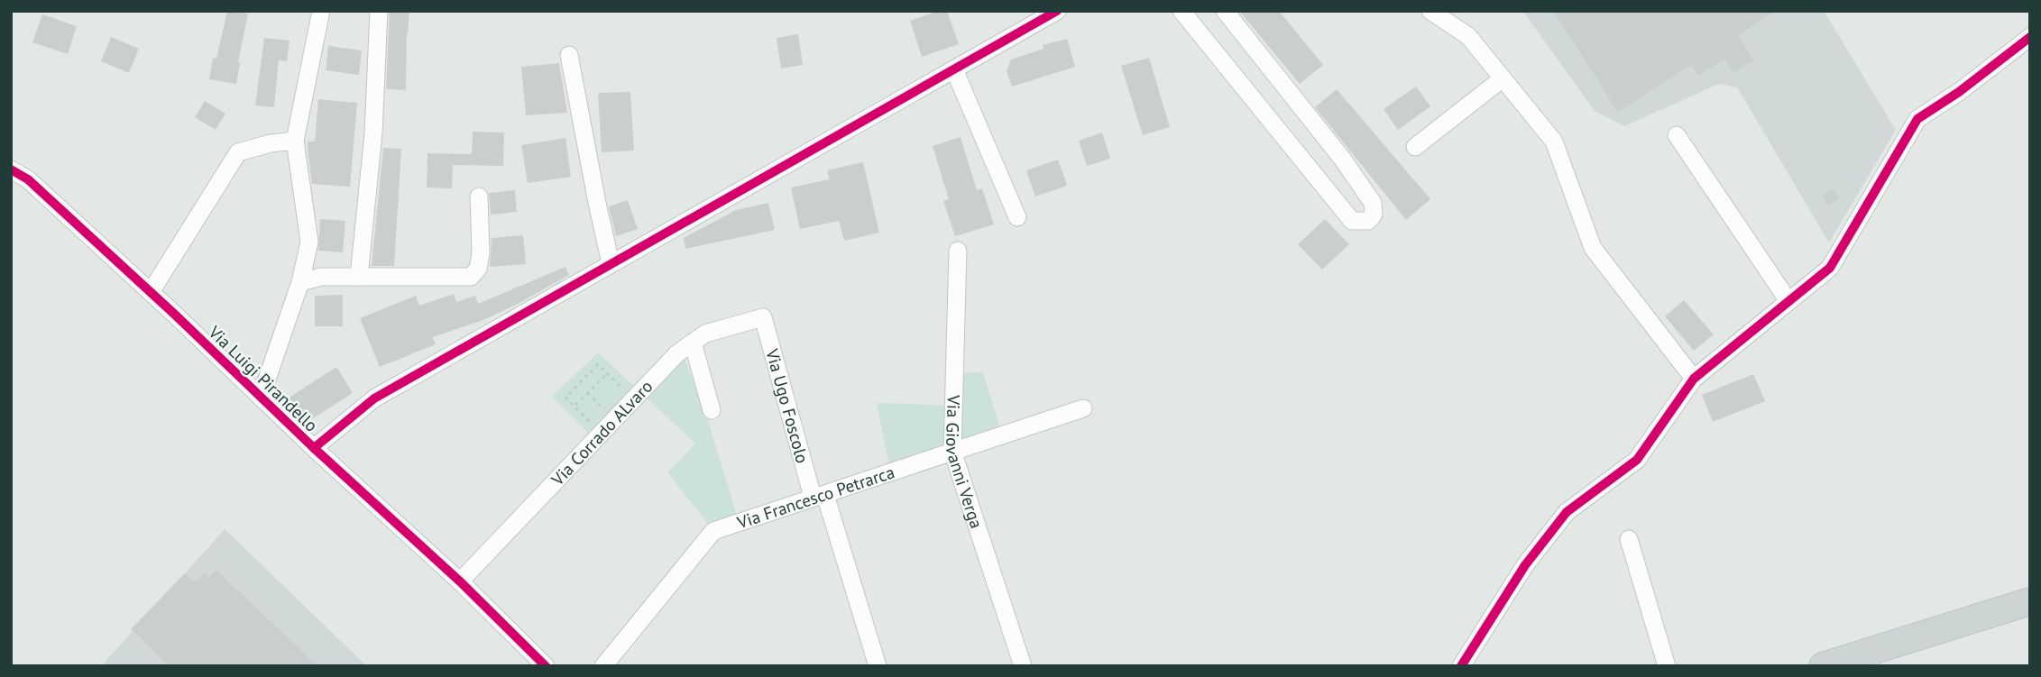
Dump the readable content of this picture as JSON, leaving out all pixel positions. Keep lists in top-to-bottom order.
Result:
{
  "streets": {
    "street": [
      "Via Luigi Pirandello",
      "Via Ugo Foscolo",
      "Via Corrado ALvaro",
      "Via Giovanni Verga",
      "Via Francesco Petrarca"
    ]
  },
  "crossings": [
    ["Via Luigi Pirandello", "Via Corrado ALvaro"],
    ["Via Ugo Foscolo", "Via Corrado ALvaro"],
    ["Via Ugo Foscolo", "Via Francesco Petrarca"],
    ["Via Giovanni Verga", "Via Francesco Petrarca"]
  ]
}
